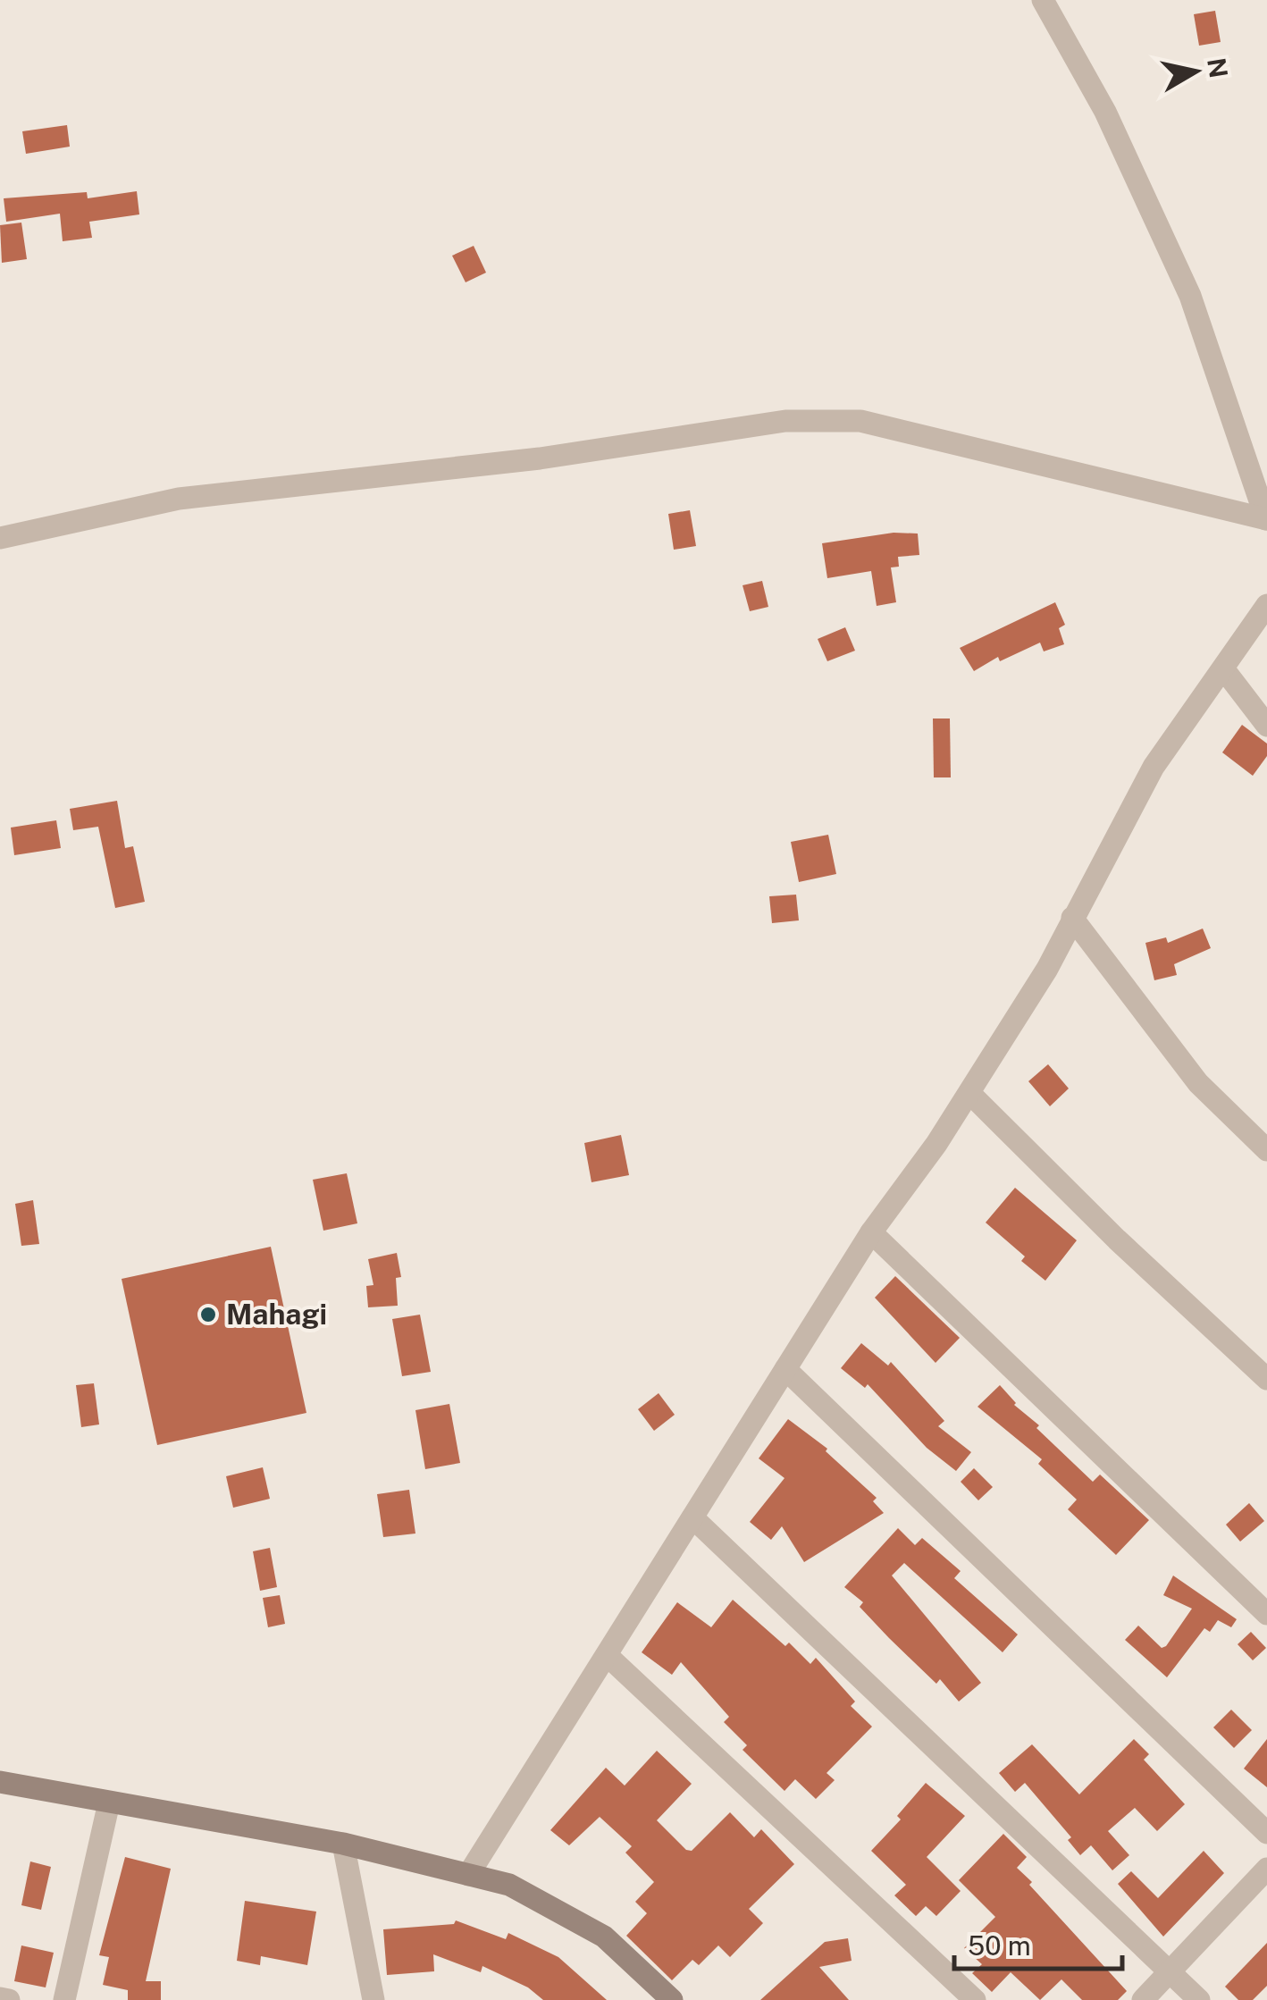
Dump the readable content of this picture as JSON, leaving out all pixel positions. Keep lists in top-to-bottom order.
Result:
{
  "places": ["Mahagi"],
  "scale_bar": "50 m",
  "north": "right"
}
